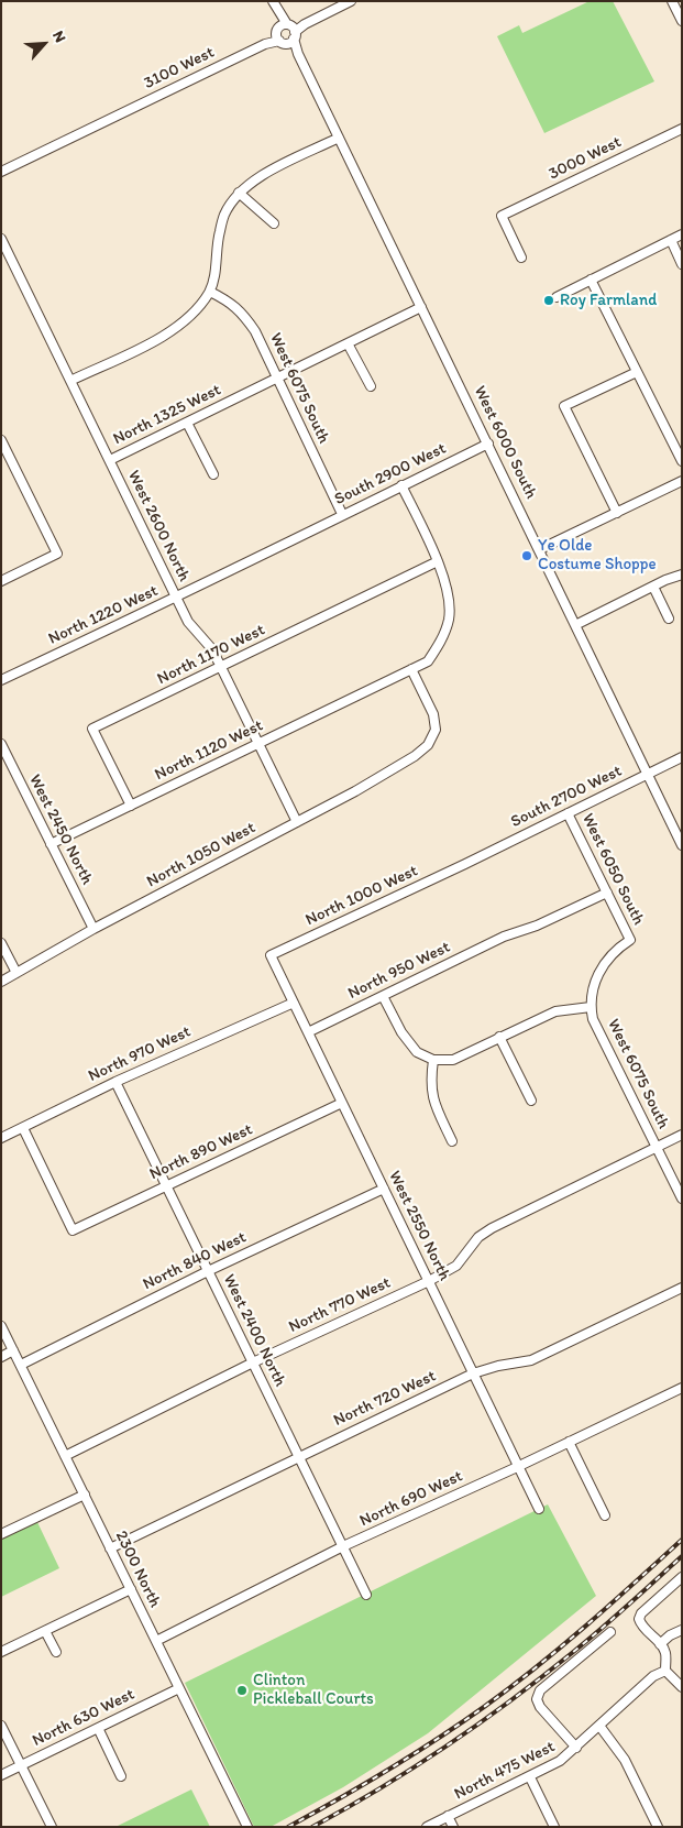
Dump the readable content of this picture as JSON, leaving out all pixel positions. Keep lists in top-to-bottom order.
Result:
{
  "streets": {
    "street": [
      "3100 West",
      "3000 West",
      "West 6075 South",
      "North 1325 West",
      "West 6000 South",
      "South 2900 West",
      "West 2600 North",
      "North 1220 West",
      "North 1170 West",
      "North 1120 West",
      "South 2700 West",
      "West 2450 North",
      "North 1050 West",
      "West 6050 South",
      "North 1000 West",
      "North 950 West",
      "North 970 West",
      "North 890 West",
      "West 2550 North",
      "North 840 West",
      "North 770 West",
      "West 2400 North",
      "North 720 West",
      "North 690 West",
      "2300 North",
      "North 630 West",
      "North 475 West"
    ]
  },
  "crossings": [
    ["3100 West", "West 6000 South"],
    ["West 6075 South", "North 1325 West"],
    ["West 6075 South", "South 2900 West"],
    ["West 6075 South", "West 6050 South"],
    ["West 6075 South", "North 770 West"],
    ["North 1325 West", "West 6000 South"],
    ["North 1325 West", "West 2600 North"],
    ["West 6000 South", "South 2900 West"],
    ["West 6000 South", "South 2700 West"],
    ["South 2900 West", "North 1220 West"],
    ["West 2600 North", "North 1220 West"],
    ["West 2600 North", "North 1170 West"],
    ["West 2600 North", "North 1120 West"],
    ["West 2600 North", "North 1050 West"],
    ["North 1170 West", "North 1120 West"],
    ["North 1120 West", "West 2450 North"],
    ["North 1120 West", "North 1050 West"],
    ["South 2700 West", "West 6050 South"],
    ["South 2700 West", "North 1000 West"],
    ["West 2450 North", "North 1050 West"],
    ["West 6050 South", "North 950 West"],
    ["North 1000 West", "West 2550 North"],
    ["North 950 West", "West 2550 North"],
    ["North 970 West", "North 890 West"],
    ["North 970 West", "West 2550 North"],
    ["North 970 West", "West 2400 North"],
    ["North 890 West", "West 2550 North"],
    ["North 890 West", "West 2400 North"],
    ["West 2550 North", "North 840 West"],
    ["West 2550 North", "North 770 West"],
    ["West 2550 North", "North 720 West"],
    ["West 2550 North", "North 690 West"],
    ["North 840 West", "West 2400 North"],
    ["North 840 West", "2300 North"],
    ["North 770 West", "West 2400 North"],
    ["North 770 West", "2300 North"],
    ["West 2400 North", "North 720 West"],
    ["West 2400 North", "North 690 West"],
    ["North 720 West", "2300 North"],
    ["North 690 West", "2300 North"],
    ["2300 North", "North 630 West"]
  ],
  "places": ["Roy Farmland", "Ye Olde Costume Shoppe", "Clinton Pickleball Courts"],
  "north": "top right"
}
